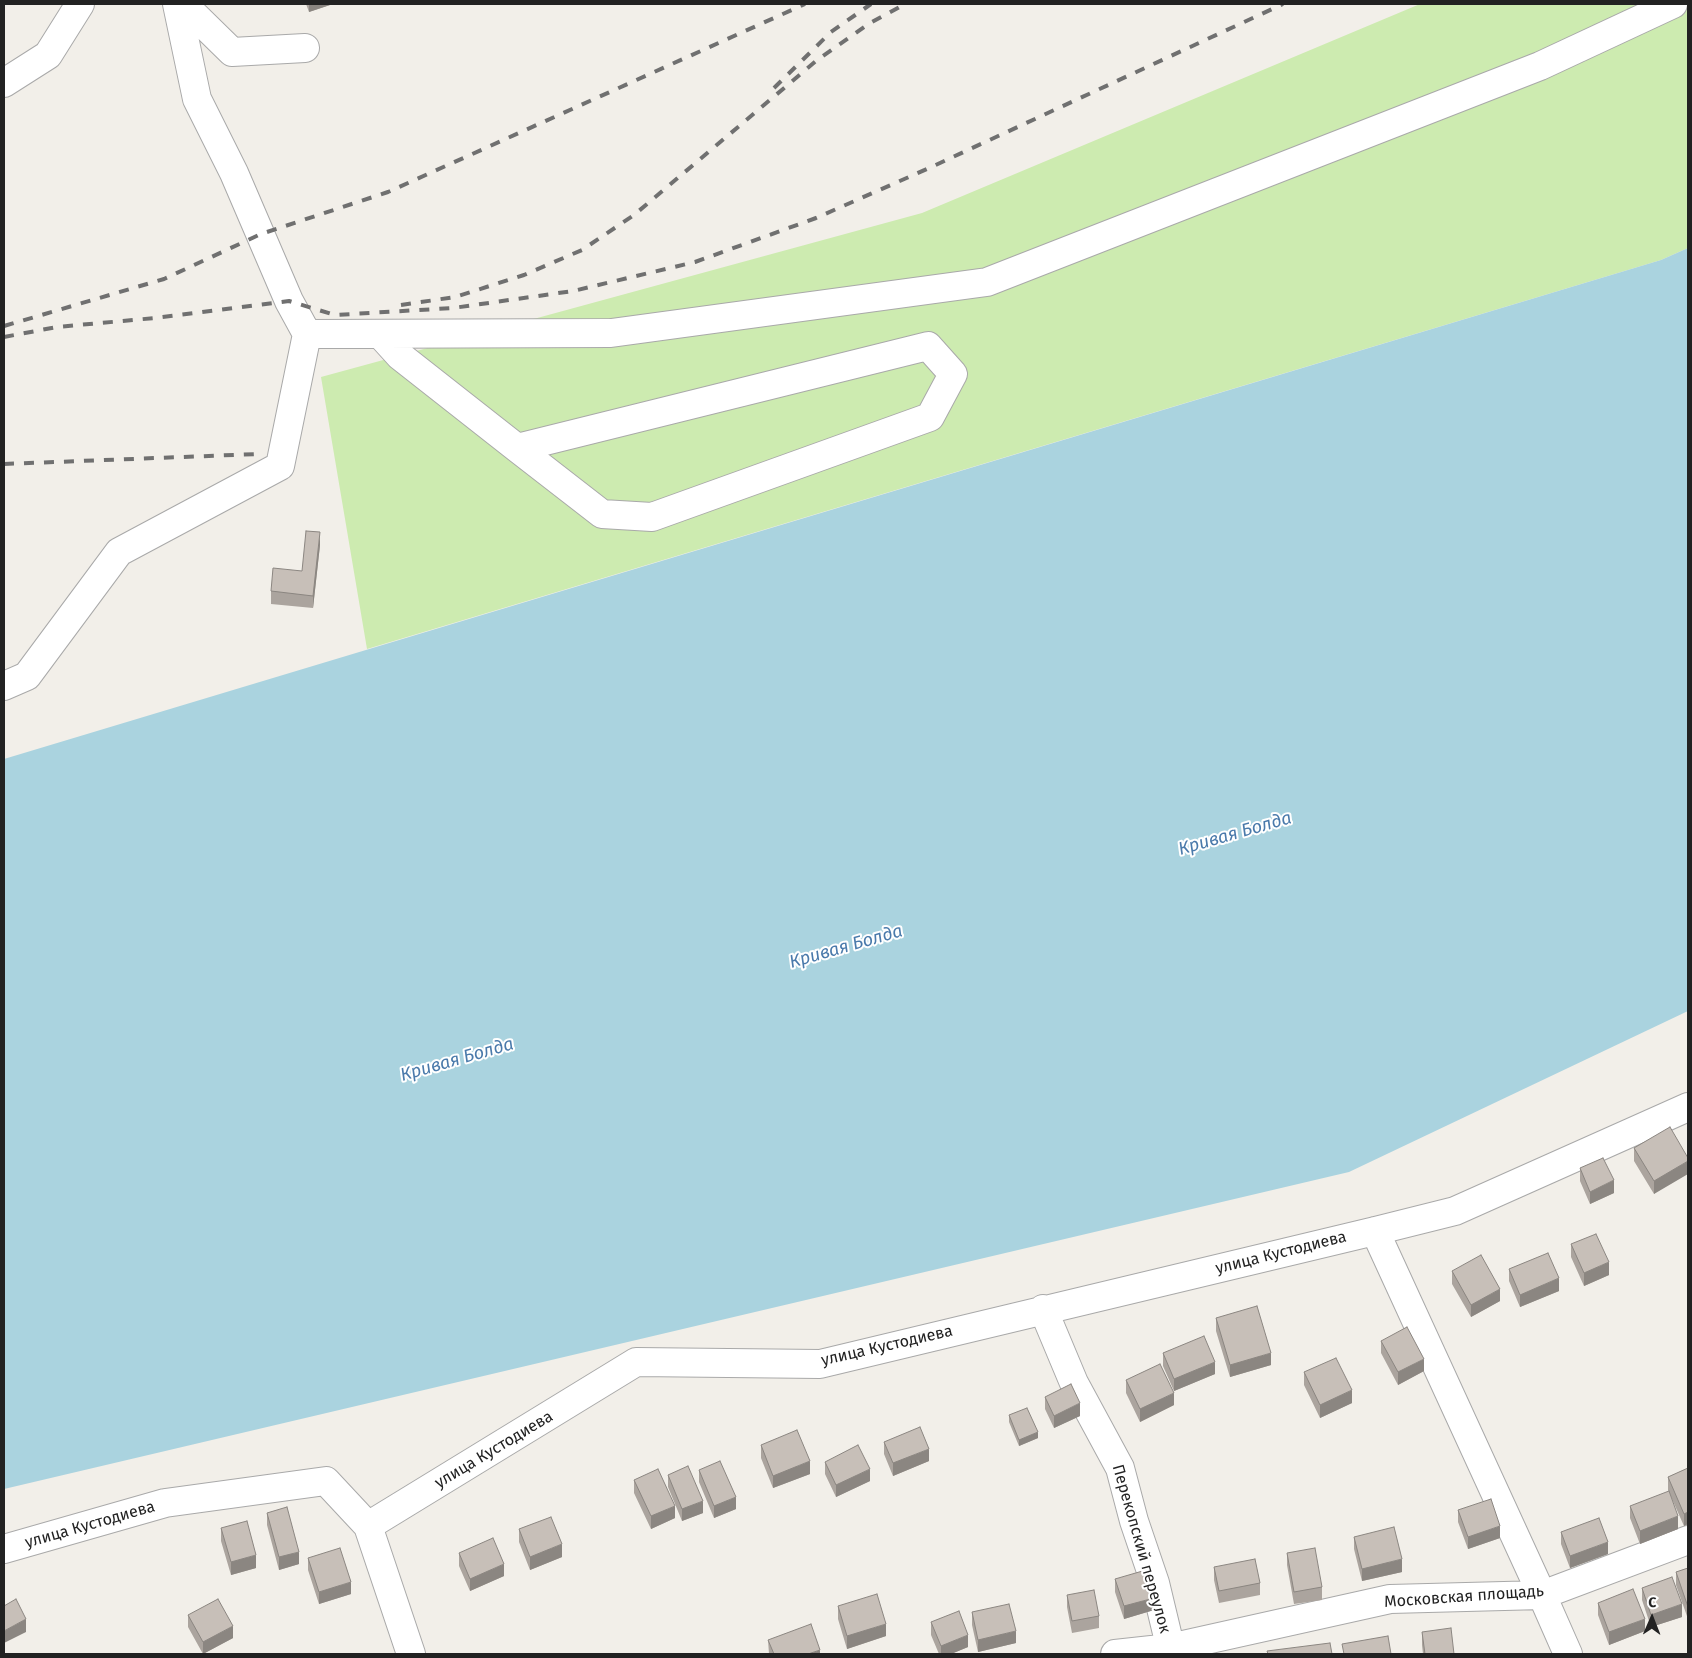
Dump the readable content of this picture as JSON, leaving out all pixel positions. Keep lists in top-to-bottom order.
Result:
{
  "streets": {
    "street": ["улица Кустодиева", "Перекопский переулок", "Московская площадь"]
  },
  "crossings": [
    ["улица Кустодиева", "Перекопский переулок"],
    ["Перекопский переулок", "Московская площадь"]
  ],
  "water": ["Кривая Болда"],
  "north": "top"
}
